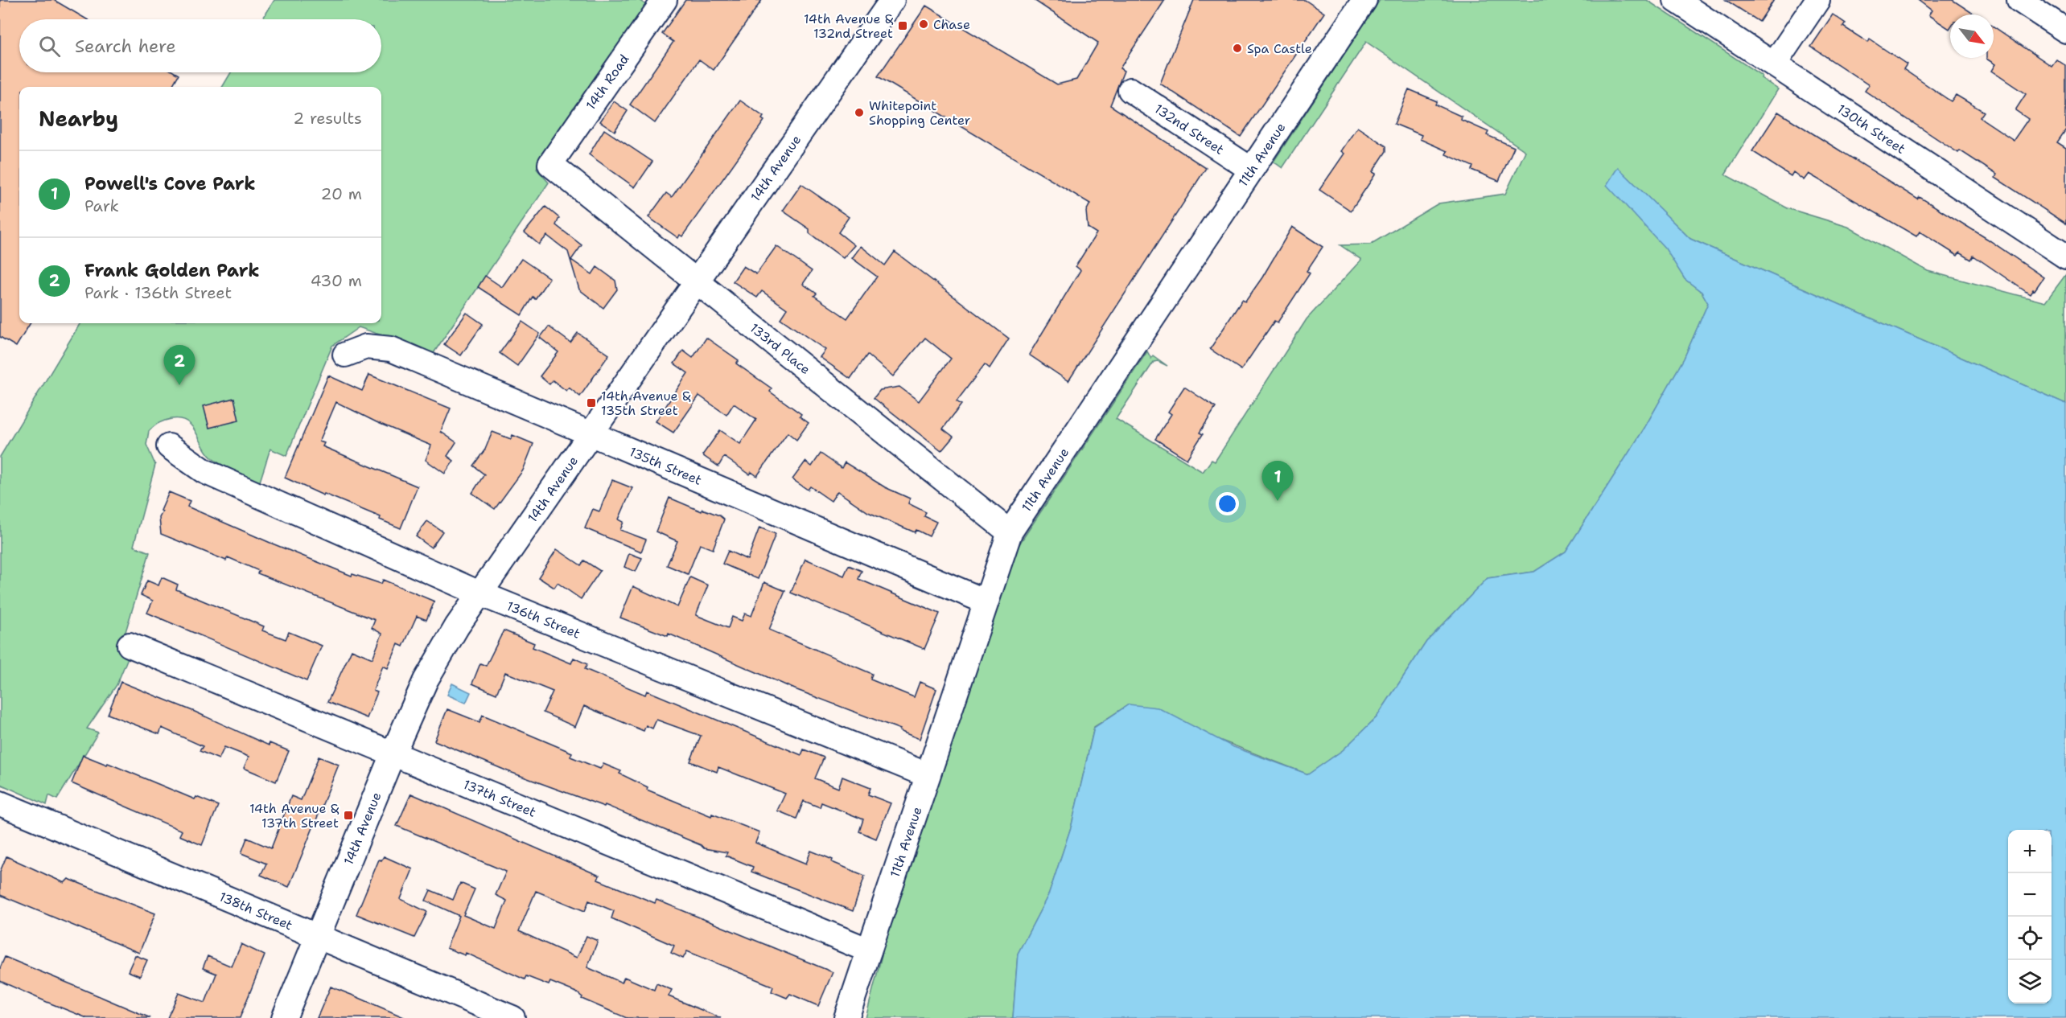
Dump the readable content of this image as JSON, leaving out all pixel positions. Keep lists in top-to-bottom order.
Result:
{
  "streets": {
    "street": [
      "14th Road",
      "130th Street",
      "132nd Street",
      "11th Avenue",
      "14th Avenue",
      "133rd Place",
      "135th Street",
      "136th Street",
      "137th Street",
      "138th Street"
    ]
  },
  "crossings": [
    ["14th Road", "133rd Place"],
    ["132nd Street", "11th Avenue"],
    ["11th Avenue", "133rd Place"],
    ["11th Avenue", "135th Street"],
    ["11th Avenue", "136th Street"],
    ["11th Avenue", "137th Street"],
    ["14th Avenue", "133rd Place"],
    ["14th Avenue", "135th Street"],
    ["14th Avenue", "136th Street"],
    ["14th Avenue", "137th Street"],
    ["14th Avenue", "138th Street"]
  ],
  "places": {
    "other": ["Chase", "Spa Castle", "Whitepoint Shopping Center"],
    "transit": ["14th Avenue & 132nd Street", "14th Avenue & 135th Street", "14th Avenue & 137th Street"]
  },
  "north": "bottom right",
  "page": {
    "search": "Search here",
    "heading": ["Nearby", "2 results"],
    "list": [
      {
        "mark": "1",
        "name": "Powell's Cove Park",
        "note": "Park",
        "value": "20 m"
      },
      {
        "mark": "2",
        "name": "Frank Golden Park",
        "note": "Park · 136th Street",
        "value": "430 m"
      }
    ],
    "pins": ["2", "1"],
    "map_buttons": ["+", "−"]
  }
}
